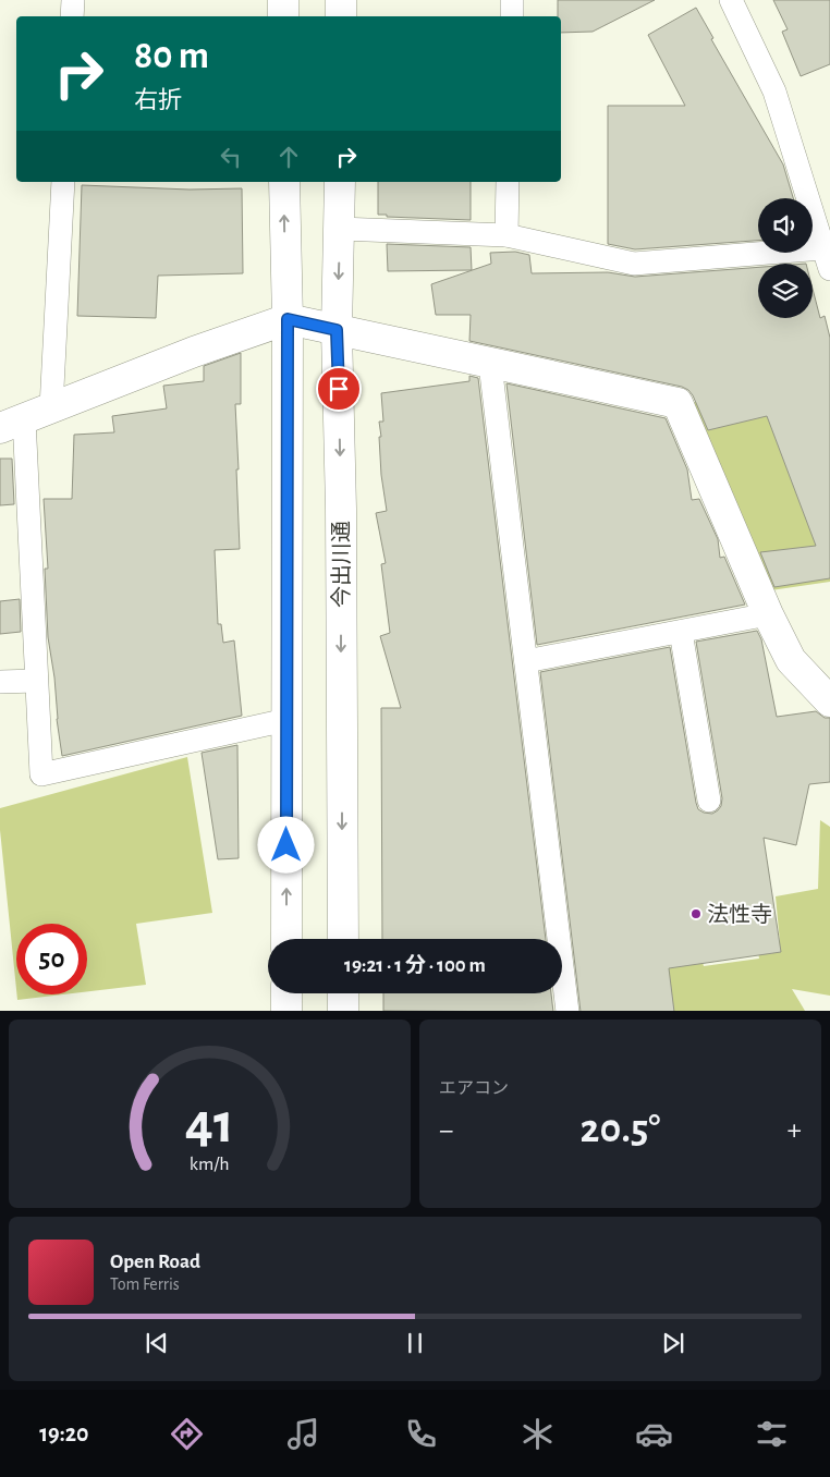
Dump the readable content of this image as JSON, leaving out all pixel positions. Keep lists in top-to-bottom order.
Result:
{
  "streets": {
    "main road": ["今出川通"]
  },
  "places": ["法性寺"],
  "page": {
    "turn": ["80 m", "右折"],
    "limit": "50",
    "trip": "19:21 · 1 分 · 100 m",
    "tile": "エアコン",
    "heat": ["−", "20.5°", "+"],
    "song": ["Open Road", "Tom Ferris"],
    "tabs": "19:20",
    "gauge": ["41", "km/h"]
  }
}
